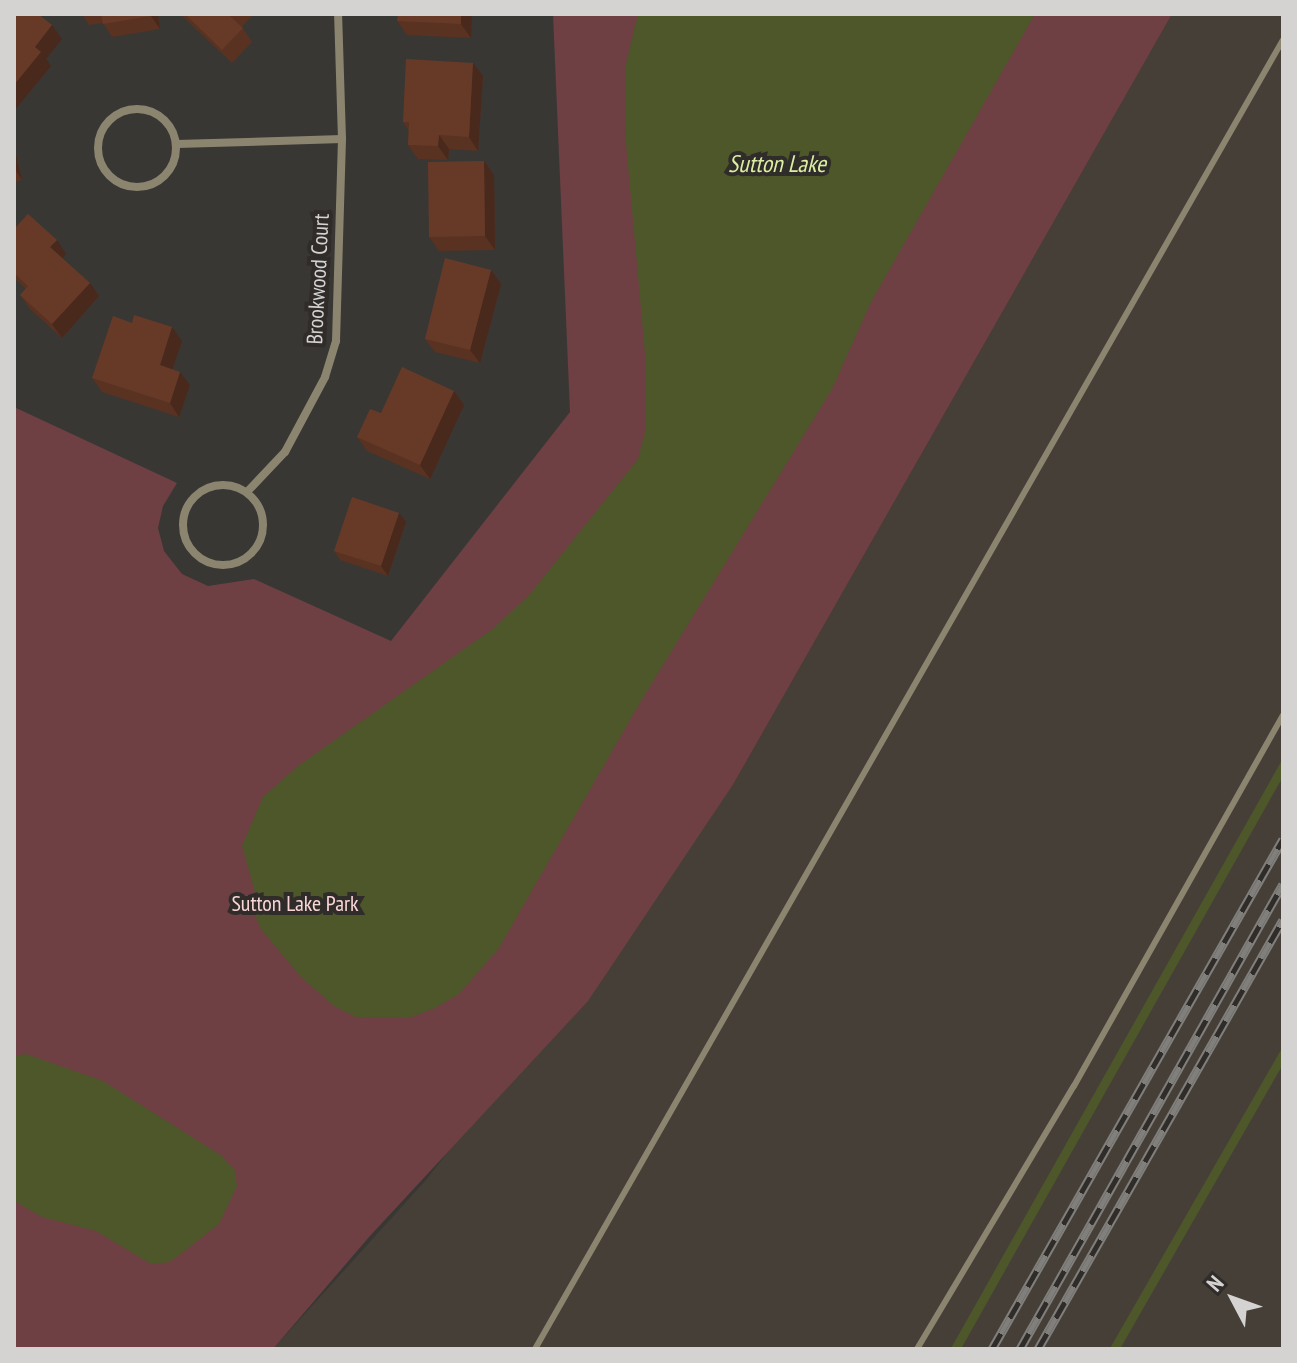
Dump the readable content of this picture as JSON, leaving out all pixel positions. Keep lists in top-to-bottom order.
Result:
{
  "streets": {
    "street": ["Brookwood Court"]
  },
  "water": ["Sutton Lake"],
  "parks": ["Sutton Lake Park"],
  "north": "top left"
}
